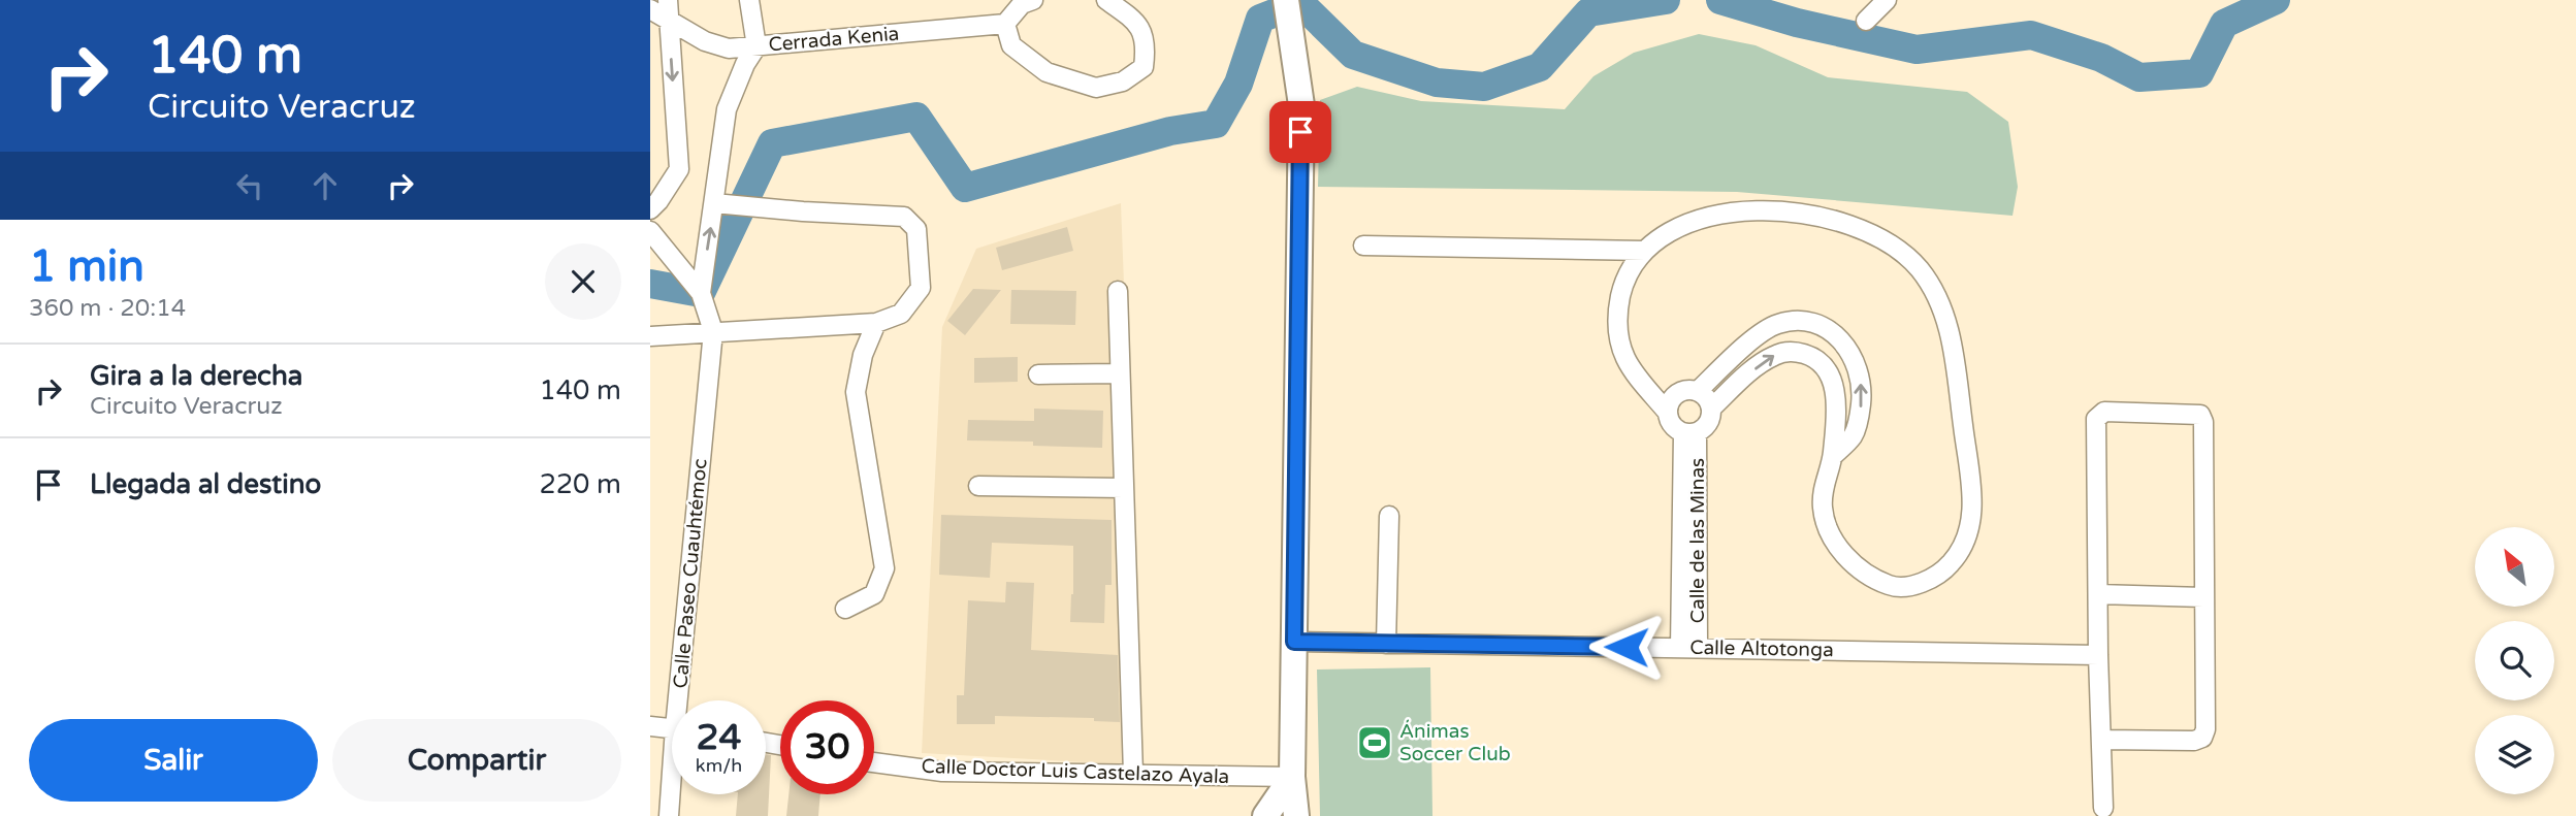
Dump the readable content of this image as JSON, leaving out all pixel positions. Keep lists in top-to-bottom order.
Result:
{
  "streets": {
    "street": [
      "Cerrada Kenia",
      "Calle de las Minas",
      "Calle Paseo Cuauhtémoc",
      "Calle Altotonga",
      "Calle Doctor Luis Castelazo Ayala"
    ]
  },
  "crossings": [
    ["Calle de las Minas", "Calle Altotonga"]
  ],
  "places": {
    "sports": ["Ánimas Soccer Club"]
  },
  "north": "top left",
  "page": {
    "turn": ["140 m", "Circuito Veracruz"],
    "heading": ["1 min", "360 m · 20:14"],
    "list": [
      {
        "name": "Gira a la derecha",
        "note": "Circuito Veracruz",
        "value": "140 m"
      },
      {
        "name": "Llegada al destino",
        "value": "220 m"
      }
    ],
    "speed": "24 km/h",
    "limit": "30",
    "buttons": ["Salir", "Compartir"]
  }
}
